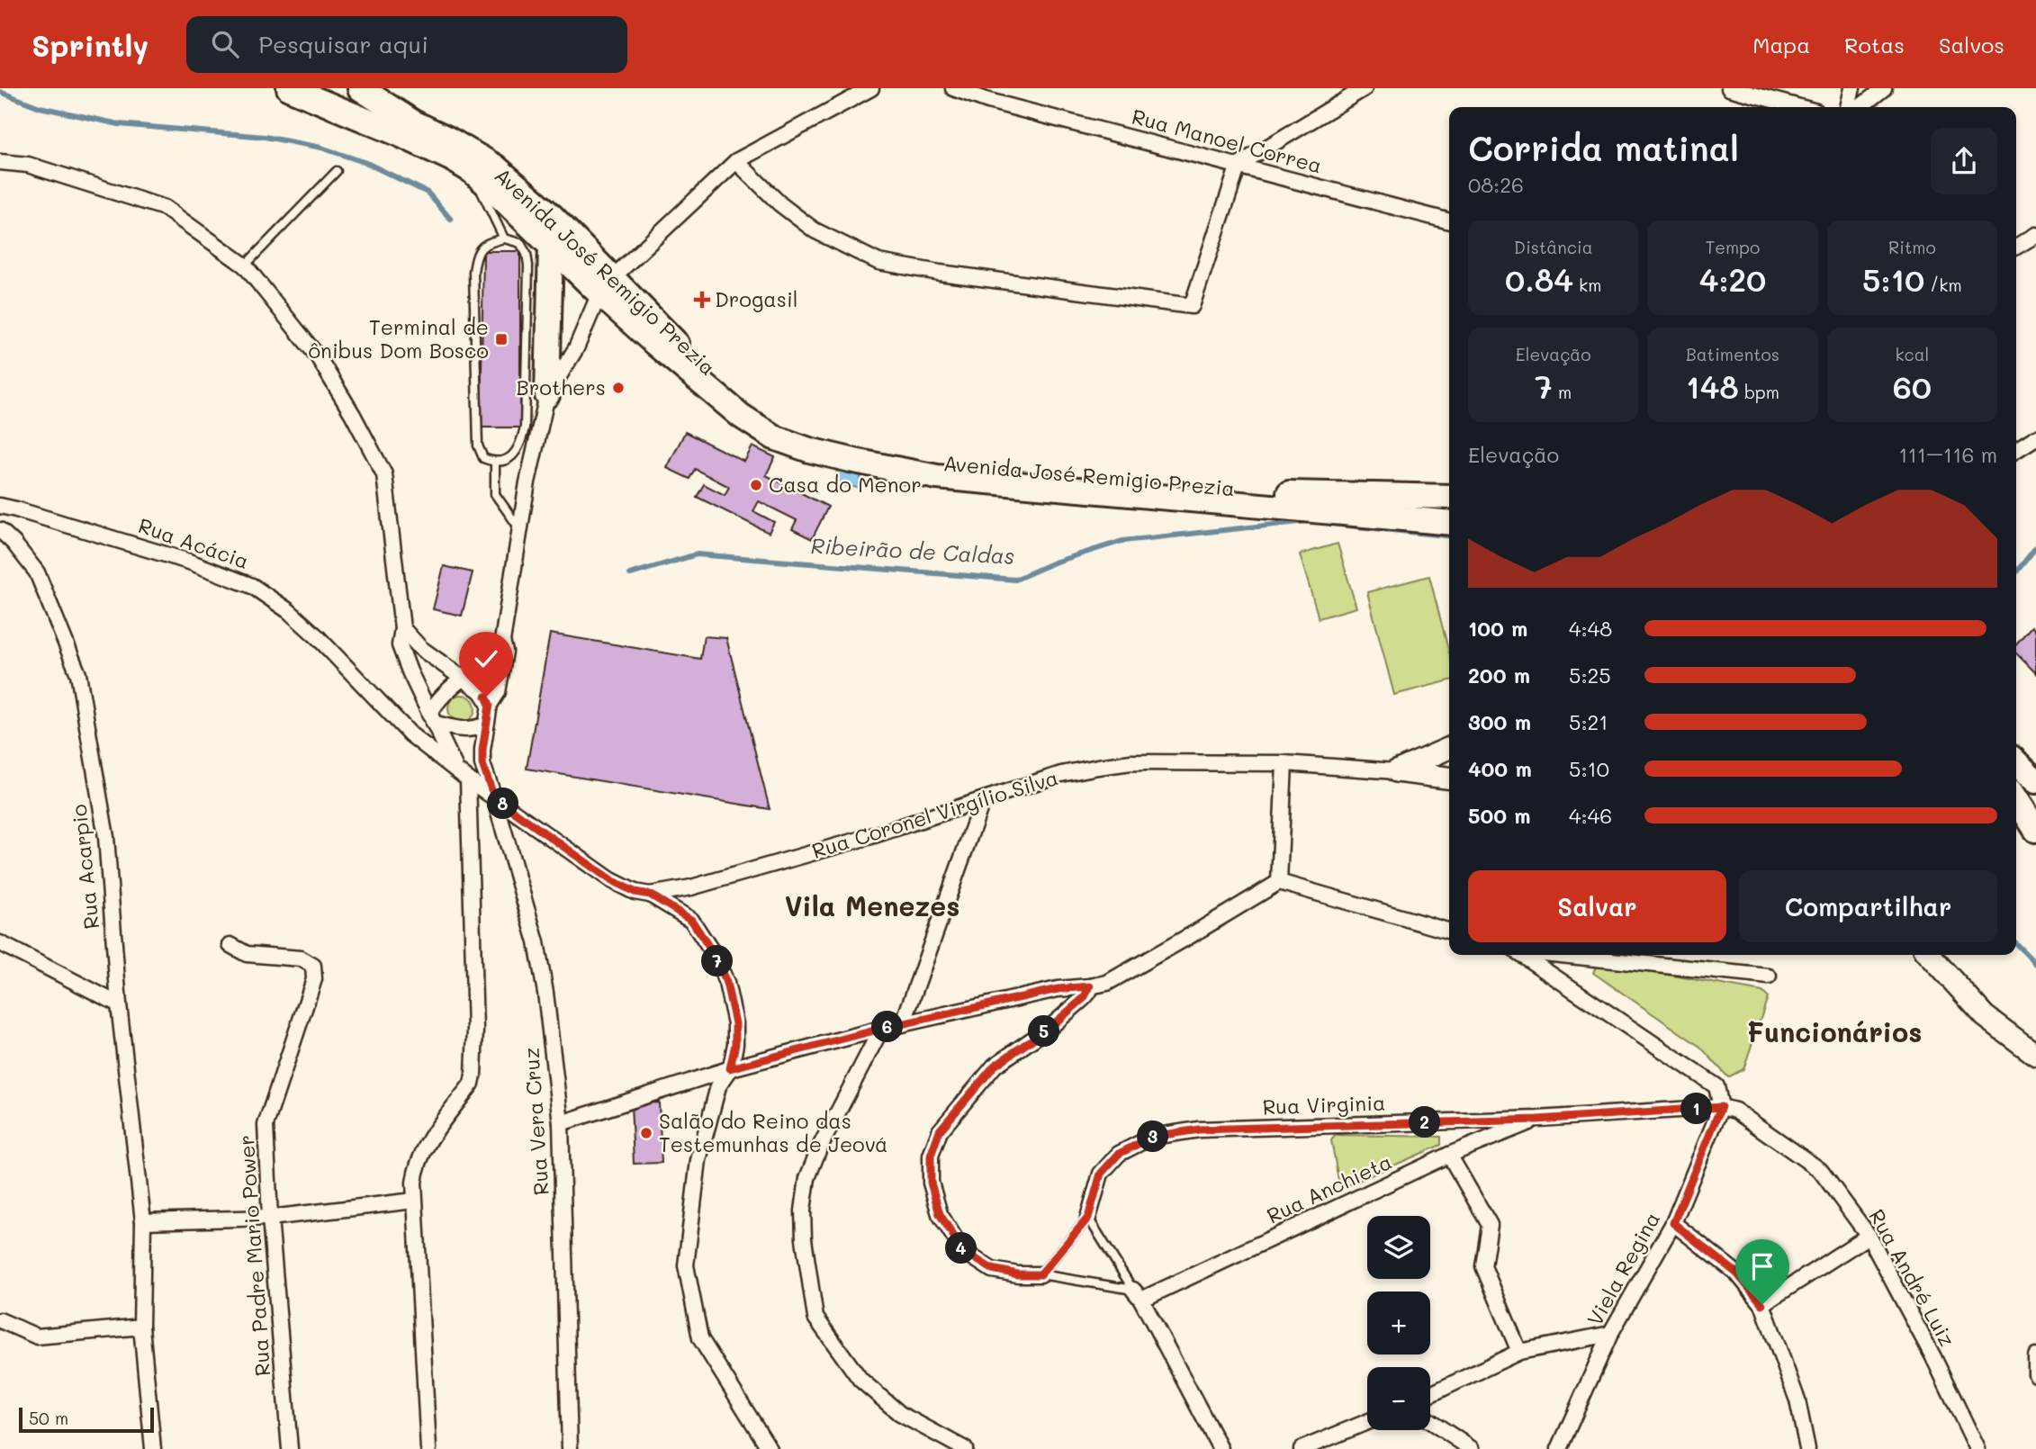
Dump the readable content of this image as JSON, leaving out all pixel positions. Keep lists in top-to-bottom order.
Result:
{
  "streets": {
    "main road": ["Avenida José Remigio Prezia"],
    "street": [
      "Rua Manoel Correa",
      "Rua Acácia",
      "Rua Coronel Virgílio Silva",
      "Rua Acarpio",
      "Rua Virginia",
      "Rua Vera Cruz",
      "Rua Anchieta",
      "Rua Padre Mario Power",
      "Viela Regina",
      "Rua André Luiz"
    ]
  },
  "crossings": [
    ["Avenida José Remigio Prezia", "Rua Vera Cruz"],
    ["Rua Acácia", "Rua Coronel Virgílio Silva"],
    ["Rua Coronel Virgílio Silva", "Rua Vera Cruz"],
    ["Rua Virginia", "Rua Anchieta"],
    ["Rua Virginia", "Viela Regina"],
    ["Rua Virginia", "Rua André Luiz"],
    ["Viela Regina", "Rua André Luiz"]
  ],
  "districts": ["Vila Menezes", "Funcionários"],
  "water": ["Ribeirão de Caldas"],
  "places": {
    "health": ["Drogasil"],
    "transit": ["Terminal de ônibus Dom Bosco"],
    "other": ["Brothers", "Casa do Menor", "Salão do Reino das Testemunhas de Jeová"]
  },
  "scale_bar": "50 m",
  "page": {
    "header": "Sprintly",
    "search": "Pesquisar aqui",
    "nav": ["Mapa", "Rotas", "Salvos"],
    "heading": ["Corrida matinal", "08:26"],
    "stats": [
      ["Distância", "0.84 km"],
      ["Tempo", "4:20"],
      ["Ritmo", "5:10 /km"],
      ["Elevação", "7 m"],
      ["Batimentos", "148 bpm"],
      ["kcal", "60"]
    ],
    "chart": ["Elevação", "111–116 m"],
    "list": [
      {
        "name": "100 m",
        "note": "4:48"
      },
      {
        "name": "200 m",
        "note": "5:25"
      },
      {
        "name": "300 m",
        "note": "5:21"
      },
      {
        "name": "400 m",
        "note": "5:10"
      },
      {
        "name": "500 m",
        "note": "4:46"
      }
    ],
    "pins": [
      "8",
      "7",
      "6",
      "5",
      "1",
      "2",
      "3",
      "4"
    ],
    "buttons": ["Salvar", "Compartilhar"],
    "map_buttons": ["+", "−"],
    "scale": "50 m"
  }
}
